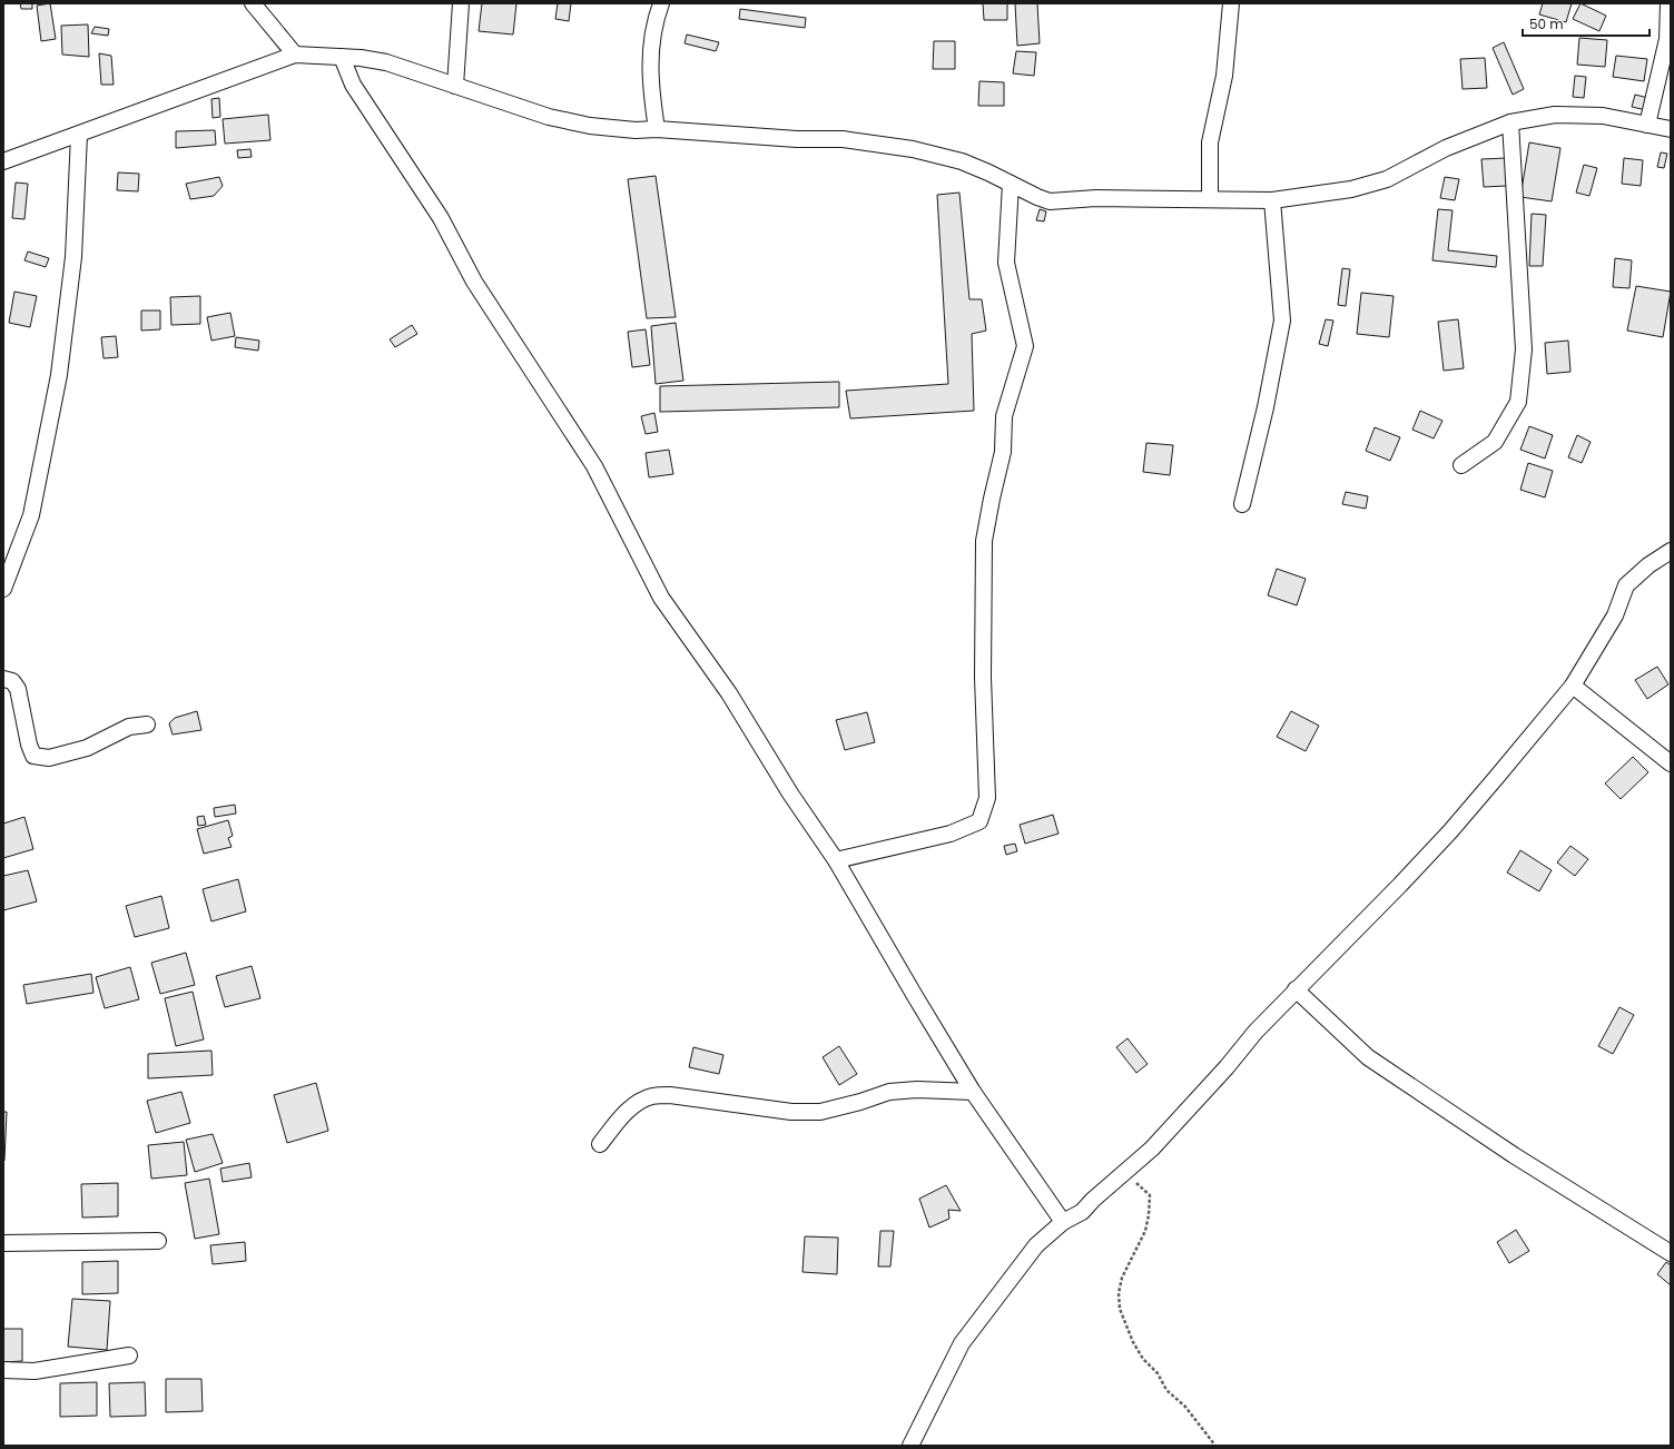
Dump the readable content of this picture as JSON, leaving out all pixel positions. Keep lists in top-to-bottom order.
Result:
{
  "scale_bar": "50 m"
}
